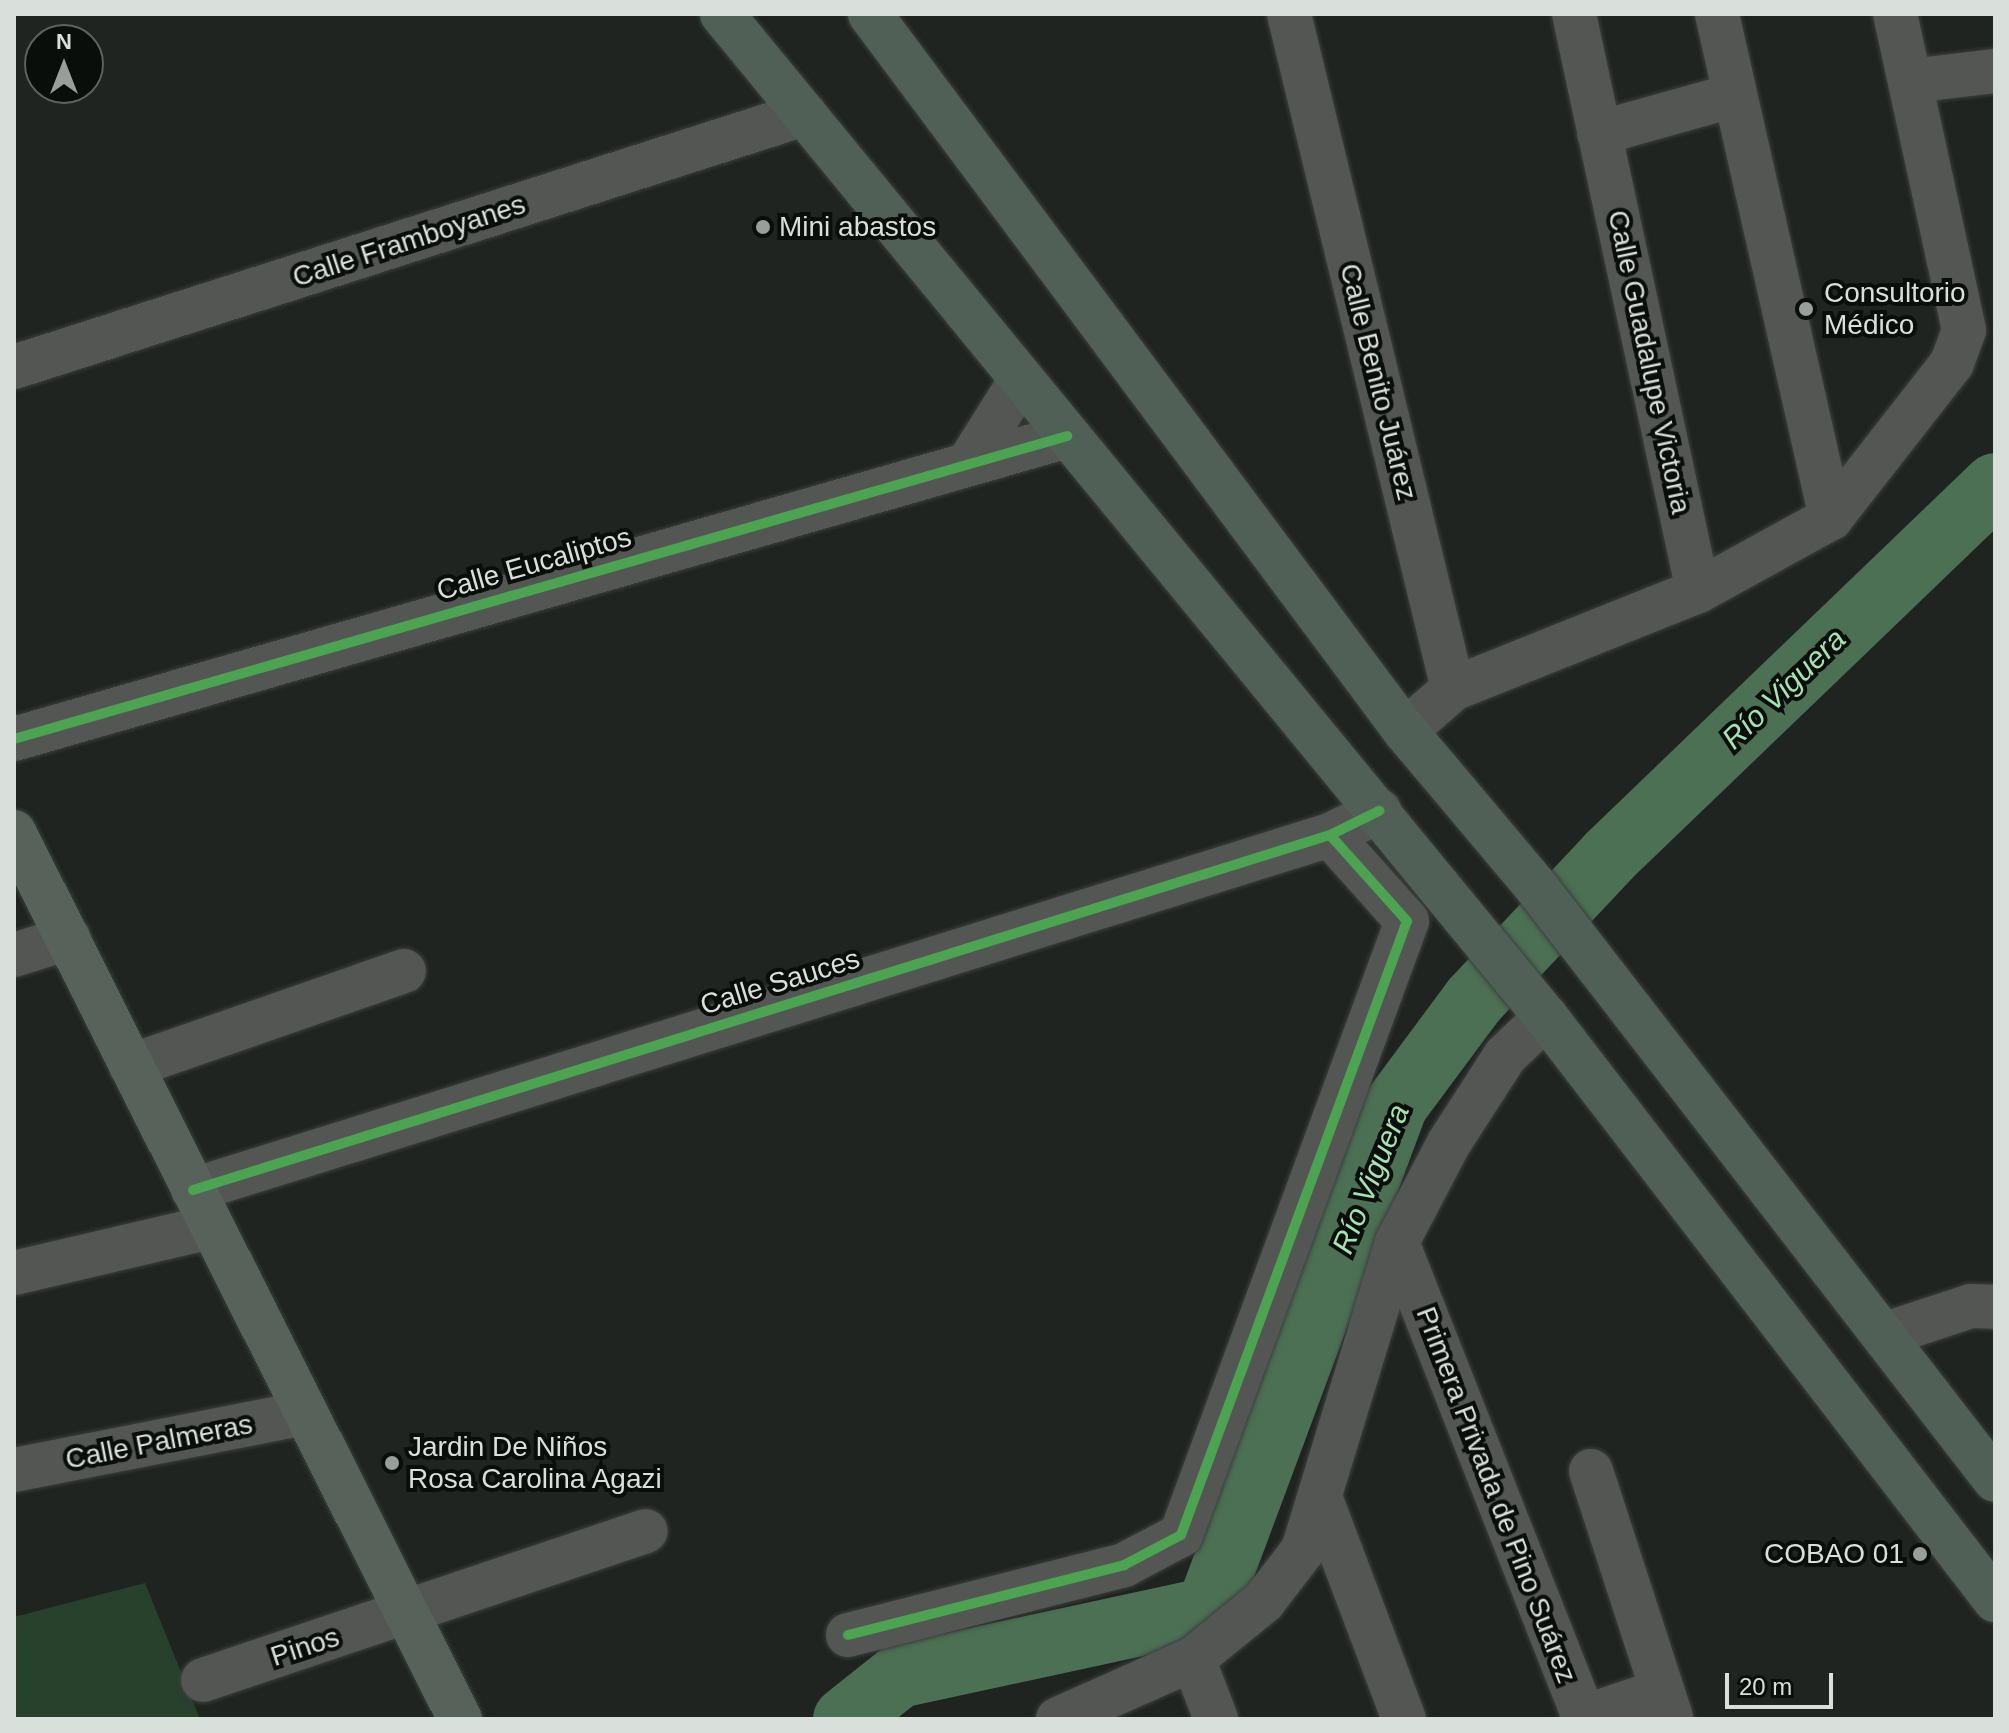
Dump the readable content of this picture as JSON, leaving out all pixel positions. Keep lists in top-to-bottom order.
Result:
{
  "streets": {
    "street": [
      "Calle Framboyanes",
      "Calle Guadalupe Victoria",
      "Calle Benito Juárez",
      "Calle Eucaliptos",
      "Calle Sauces",
      "Calle Palmeras",
      "Primera Privada de Pino Suárez",
      "Pinos"
    ]
  },
  "water": ["Río Viguera"],
  "places": [
    "Mini abastos",
    "Consultorio Médico",
    "Jardin De Niños Rosa Carolina Agazi",
    "COBAO 01"
  ],
  "scale_bar": "20 m",
  "north": "top"
}
